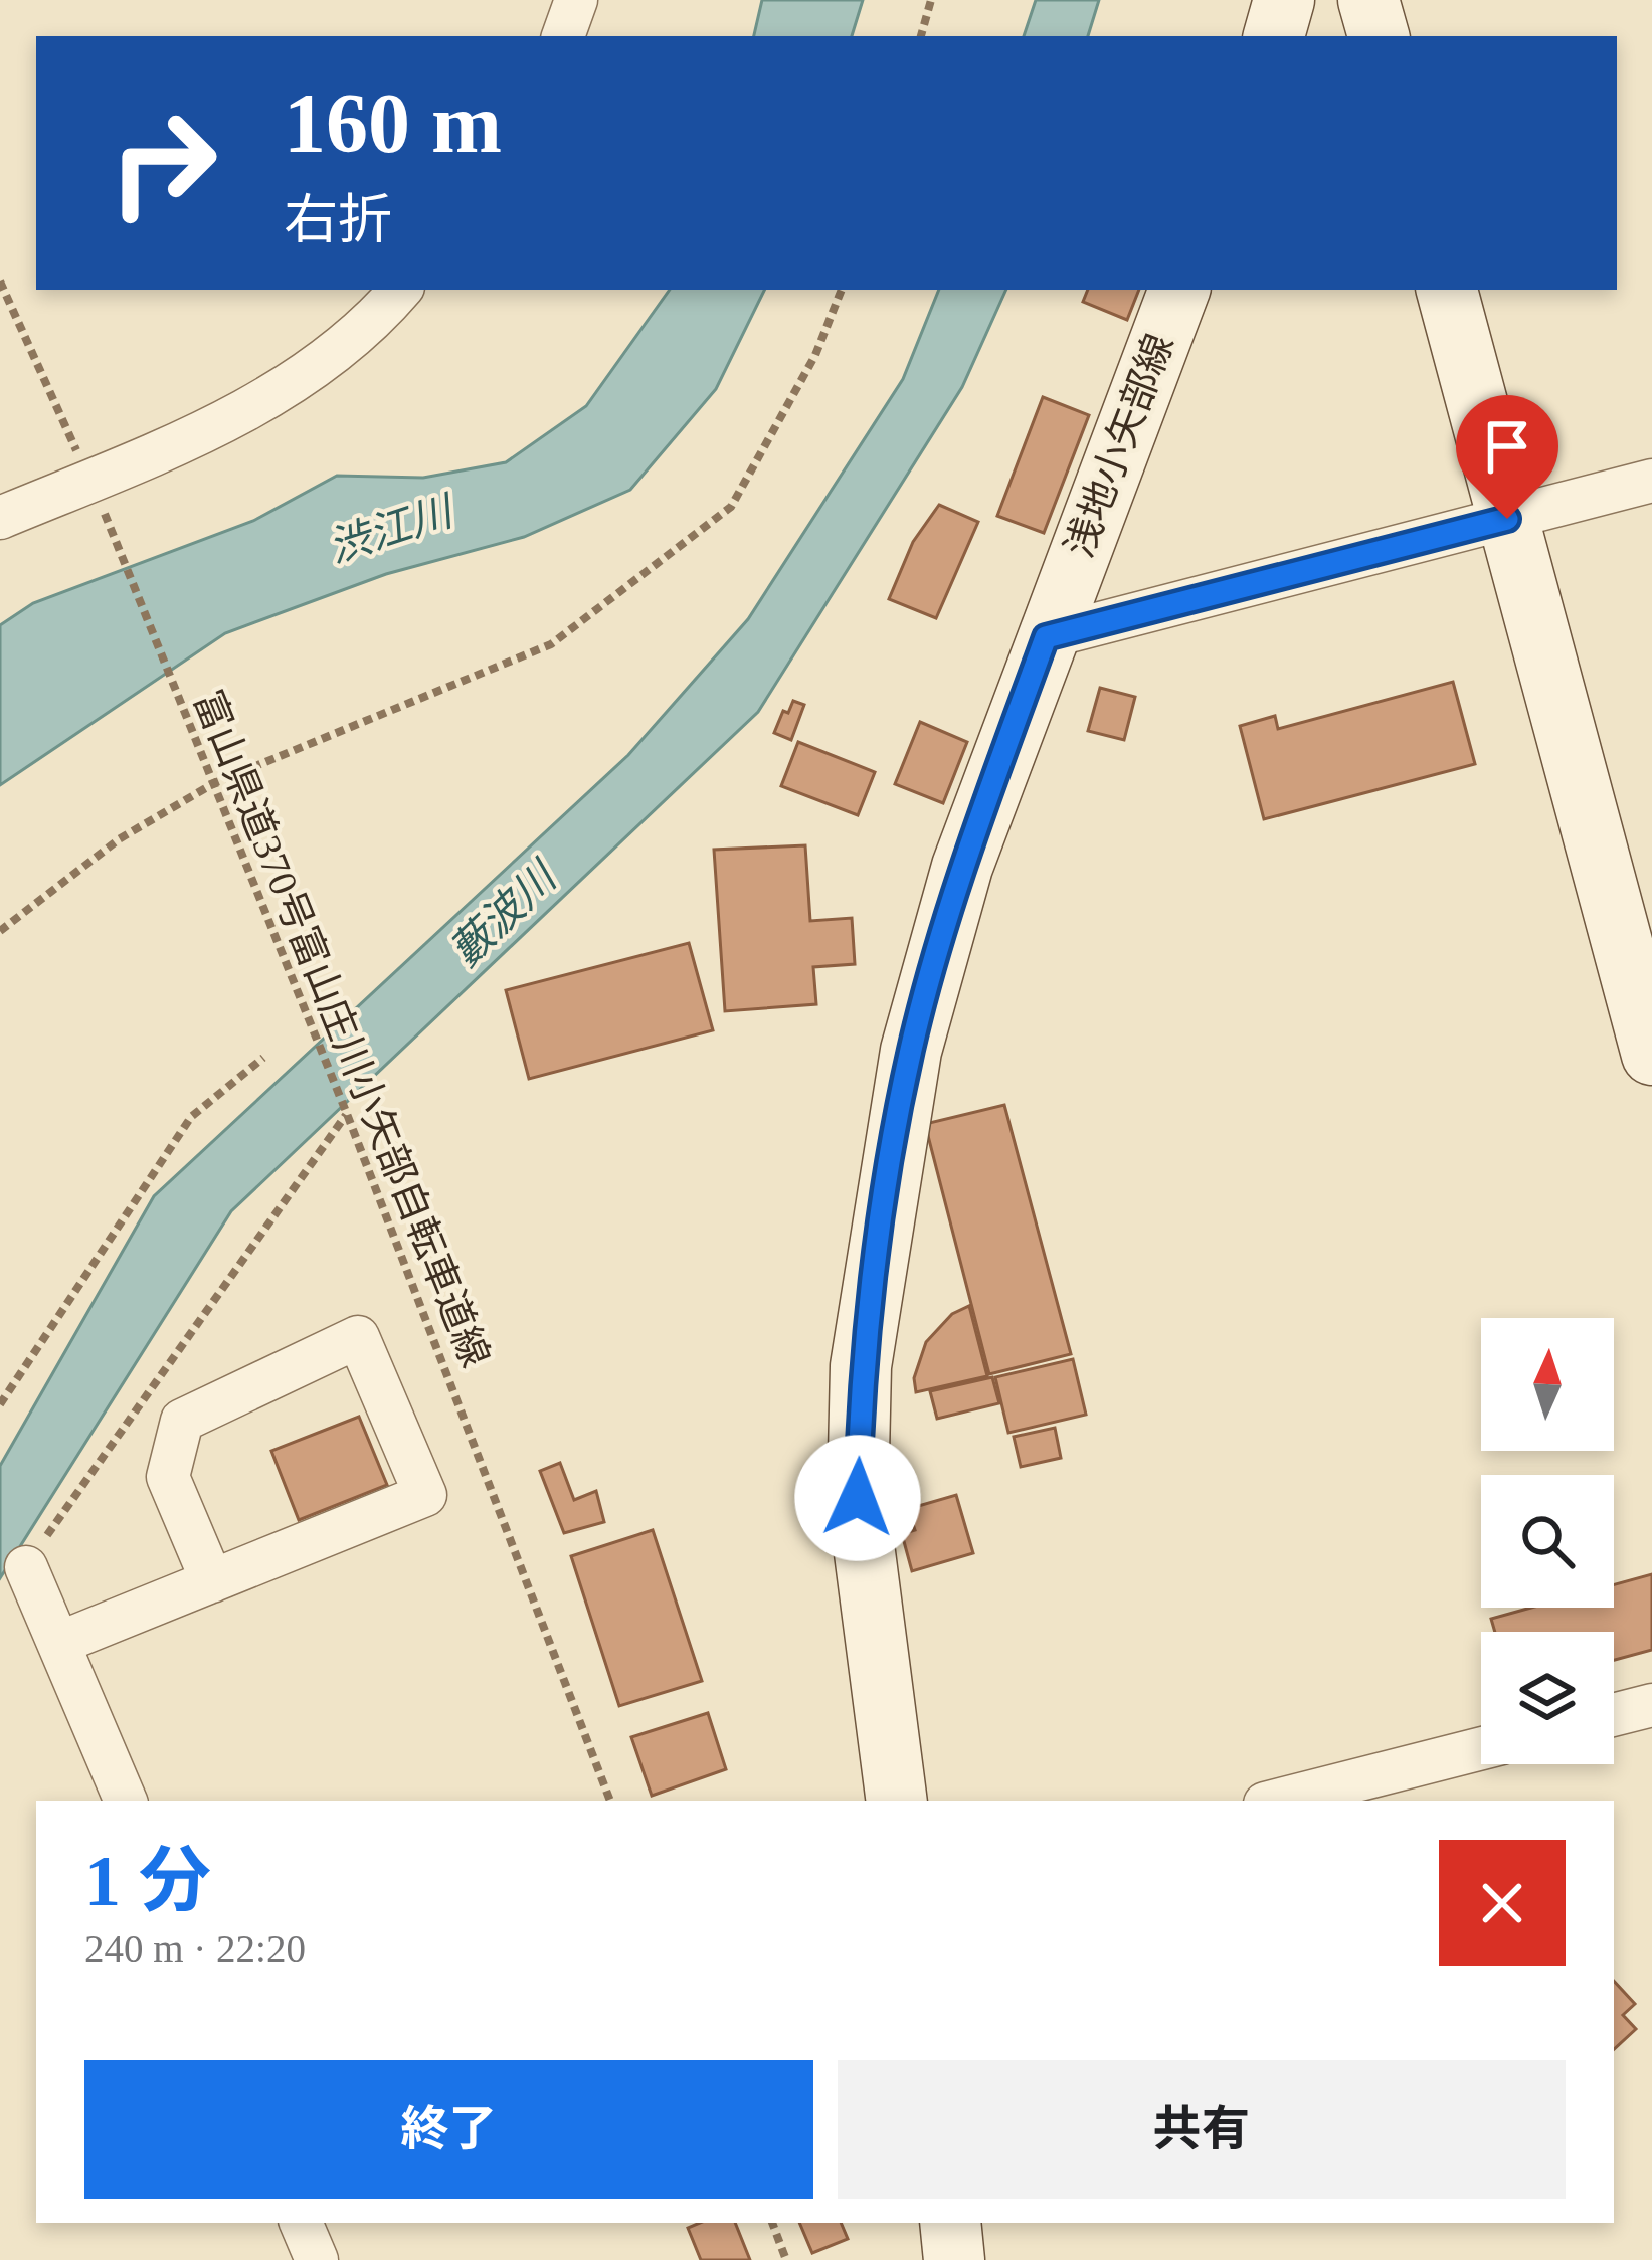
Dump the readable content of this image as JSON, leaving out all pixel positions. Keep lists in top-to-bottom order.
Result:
{
  "streets": {
    "main road": ["浅地小矢部線"],
    "path": ["富山県道370号富山庄川小矢部自転車道線"]
  },
  "water": ["渋江川", "藪波川"],
  "north": "top",
  "page": {
    "turn": ["160 m", "右折"],
    "heading": ["1 分", "240 m · 22:20"],
    "buttons": ["終了", "共有"]
  }
}
